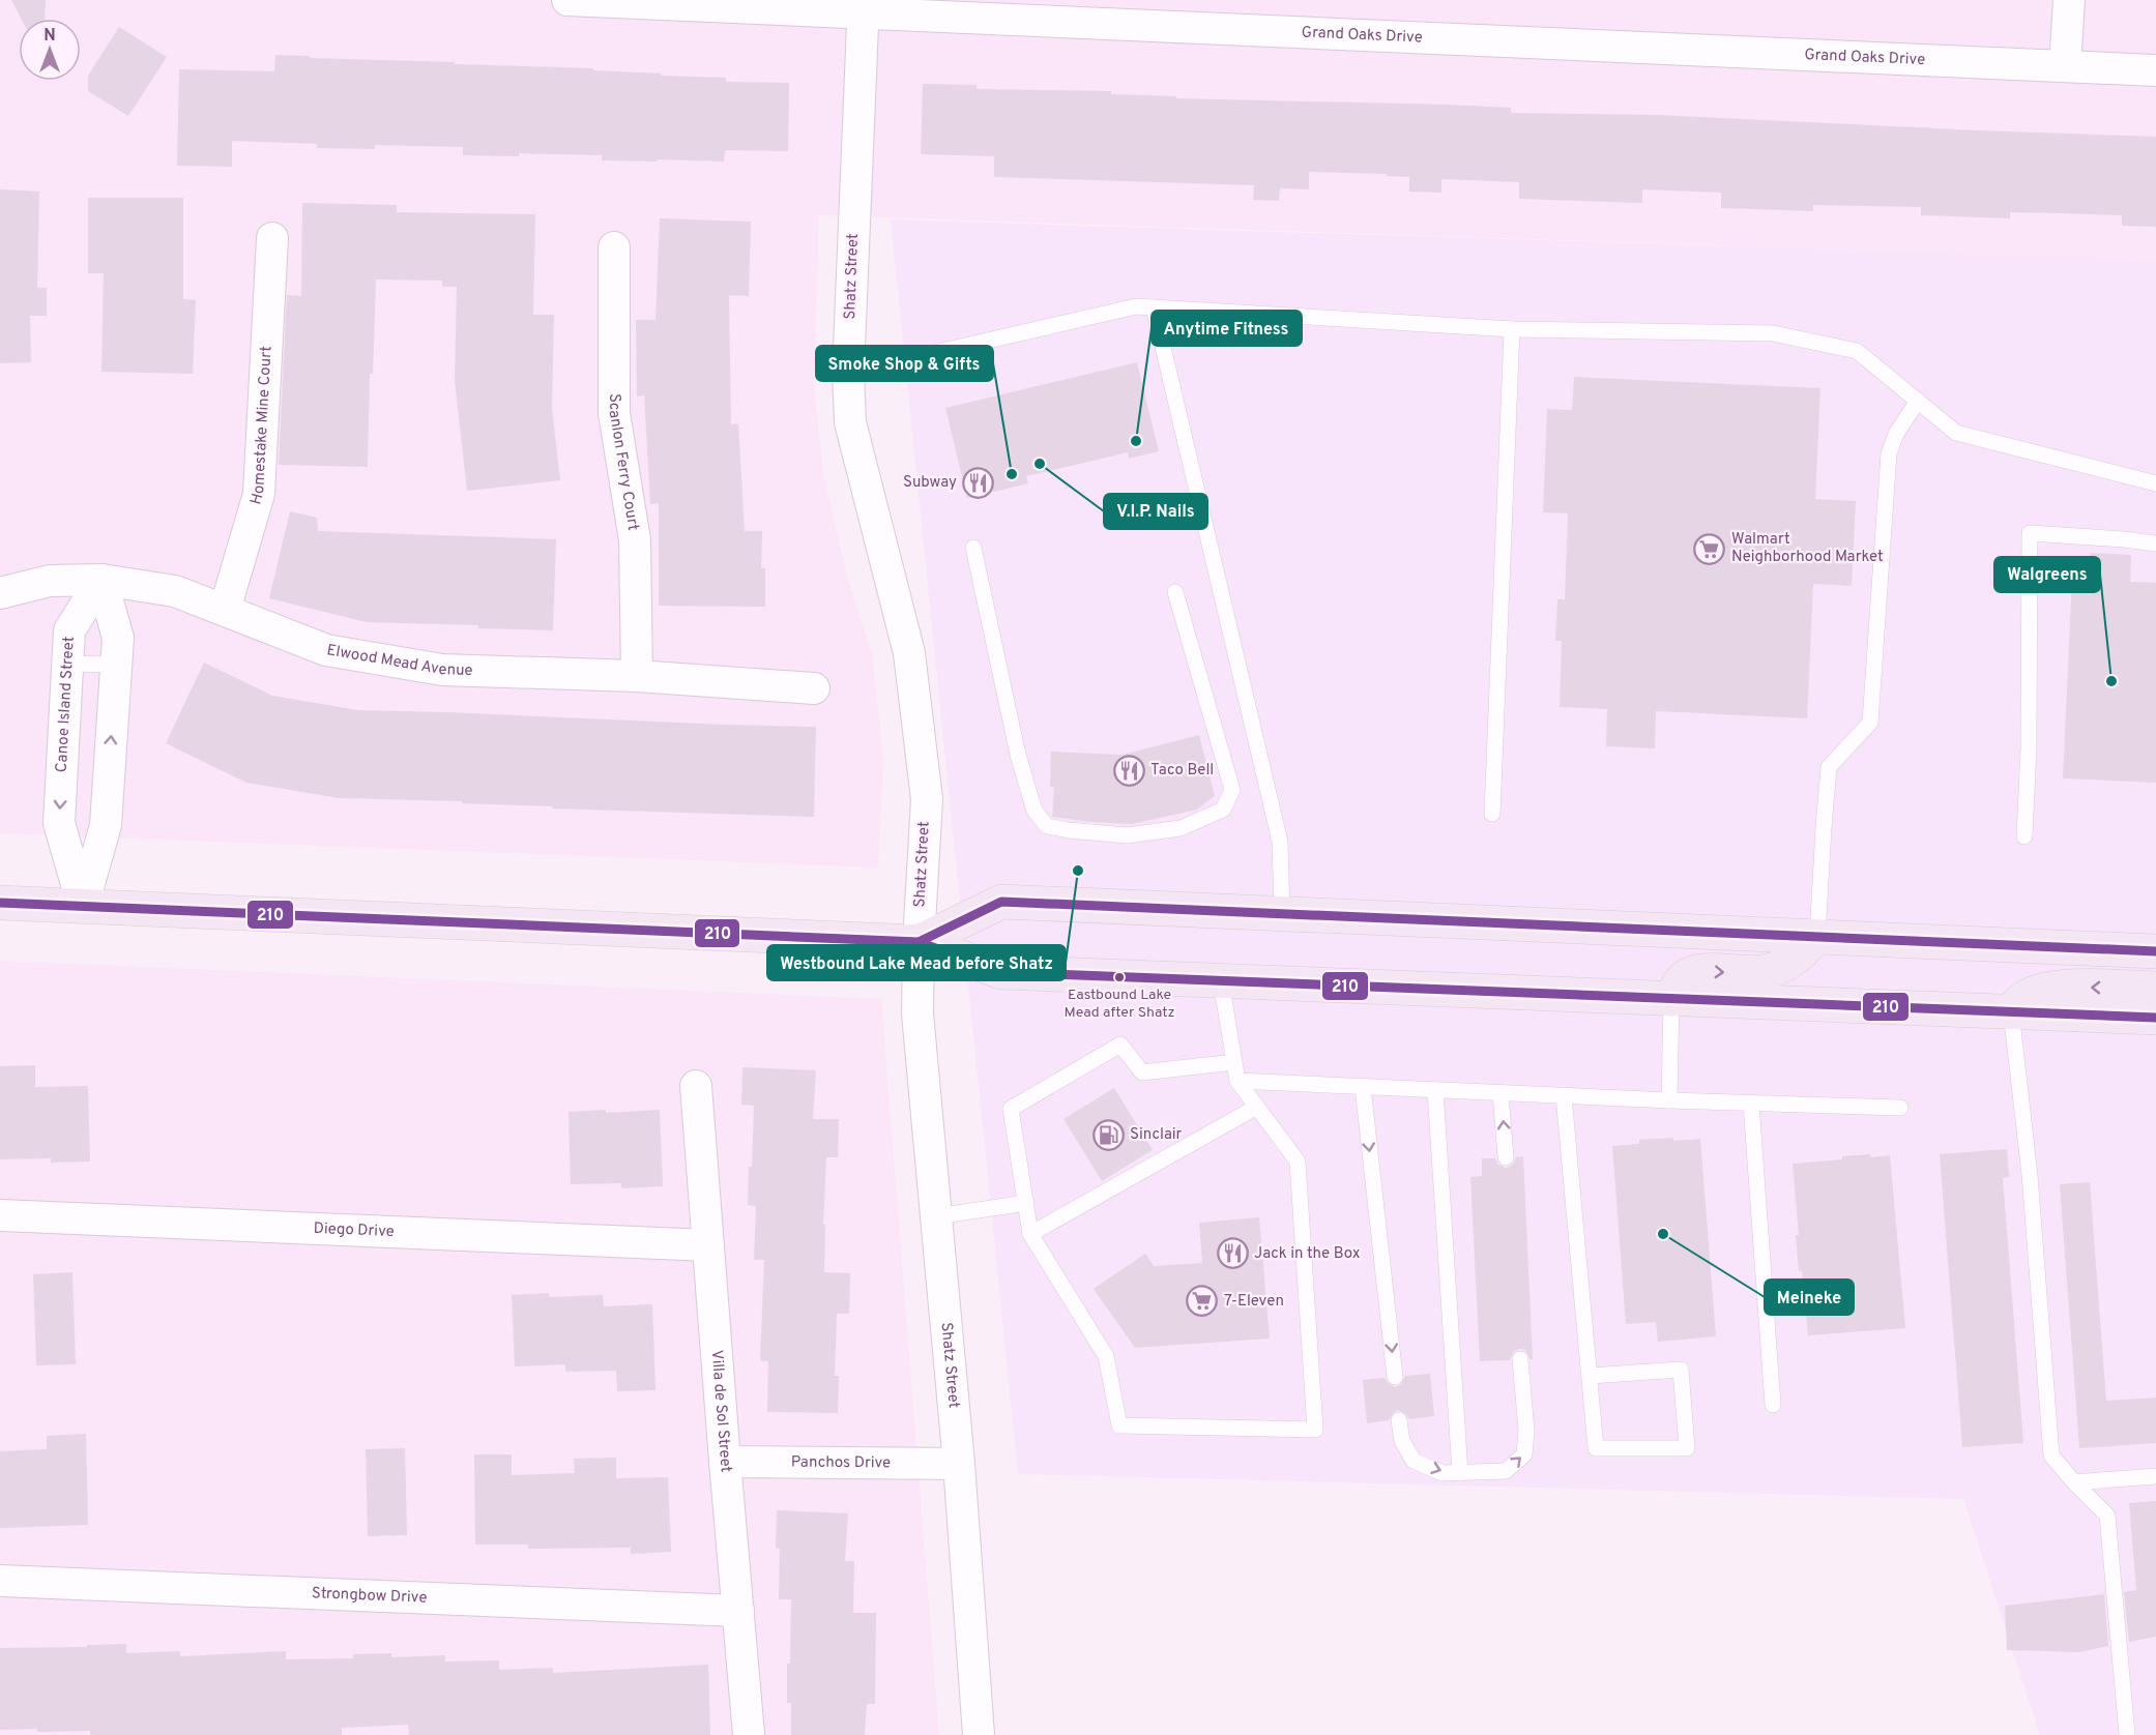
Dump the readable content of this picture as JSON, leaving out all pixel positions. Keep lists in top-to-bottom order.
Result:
{
  "streets": {
    "street": [
      "Grand Oaks Drive",
      "Shatz Street",
      "Homestake Mine Court",
      "Scanlon Ferry Court",
      "Elwood Mead Avenue",
      "Canoe Island Street",
      "Diego Drive",
      "Villa de Sol Street",
      "Panchos Drive",
      "Strongbow Drive"
    ]
  },
  "crossings": [
    ["Grand Oaks Drive", "Shatz Street"],
    ["Shatz Street", "Panchos Drive"],
    ["Homestake Mine Court", "Elwood Mead Avenue"],
    ["Scanlon Ferry Court", "Elwood Mead Avenue"],
    ["Elwood Mead Avenue", "Canoe Island Street"],
    ["Diego Drive", "Villa de Sol Street"],
    ["Villa de Sol Street", "Panchos Drive"],
    ["Villa de Sol Street", "Strongbow Drive"]
  ],
  "places": {
    "other": [
      "Anytime Fitness",
      "V.I.P. Nails",
      "Smoke Shop & Gifts",
      "Walgreens",
      "Westbound Lake Mead before Shatz",
      "Eastbound Lake Mead after Shatz",
      "Meineke"
    ],
    "restaurant": ["Subway", "Taco Bell", "Jack in the Box"],
    "supermarket": ["Walmart Neighborhood Market", "7-Eleven"],
    "fuel station": ["Sinclair"]
  },
  "lines": ["transit line 210"],
  "north": "top"
}
